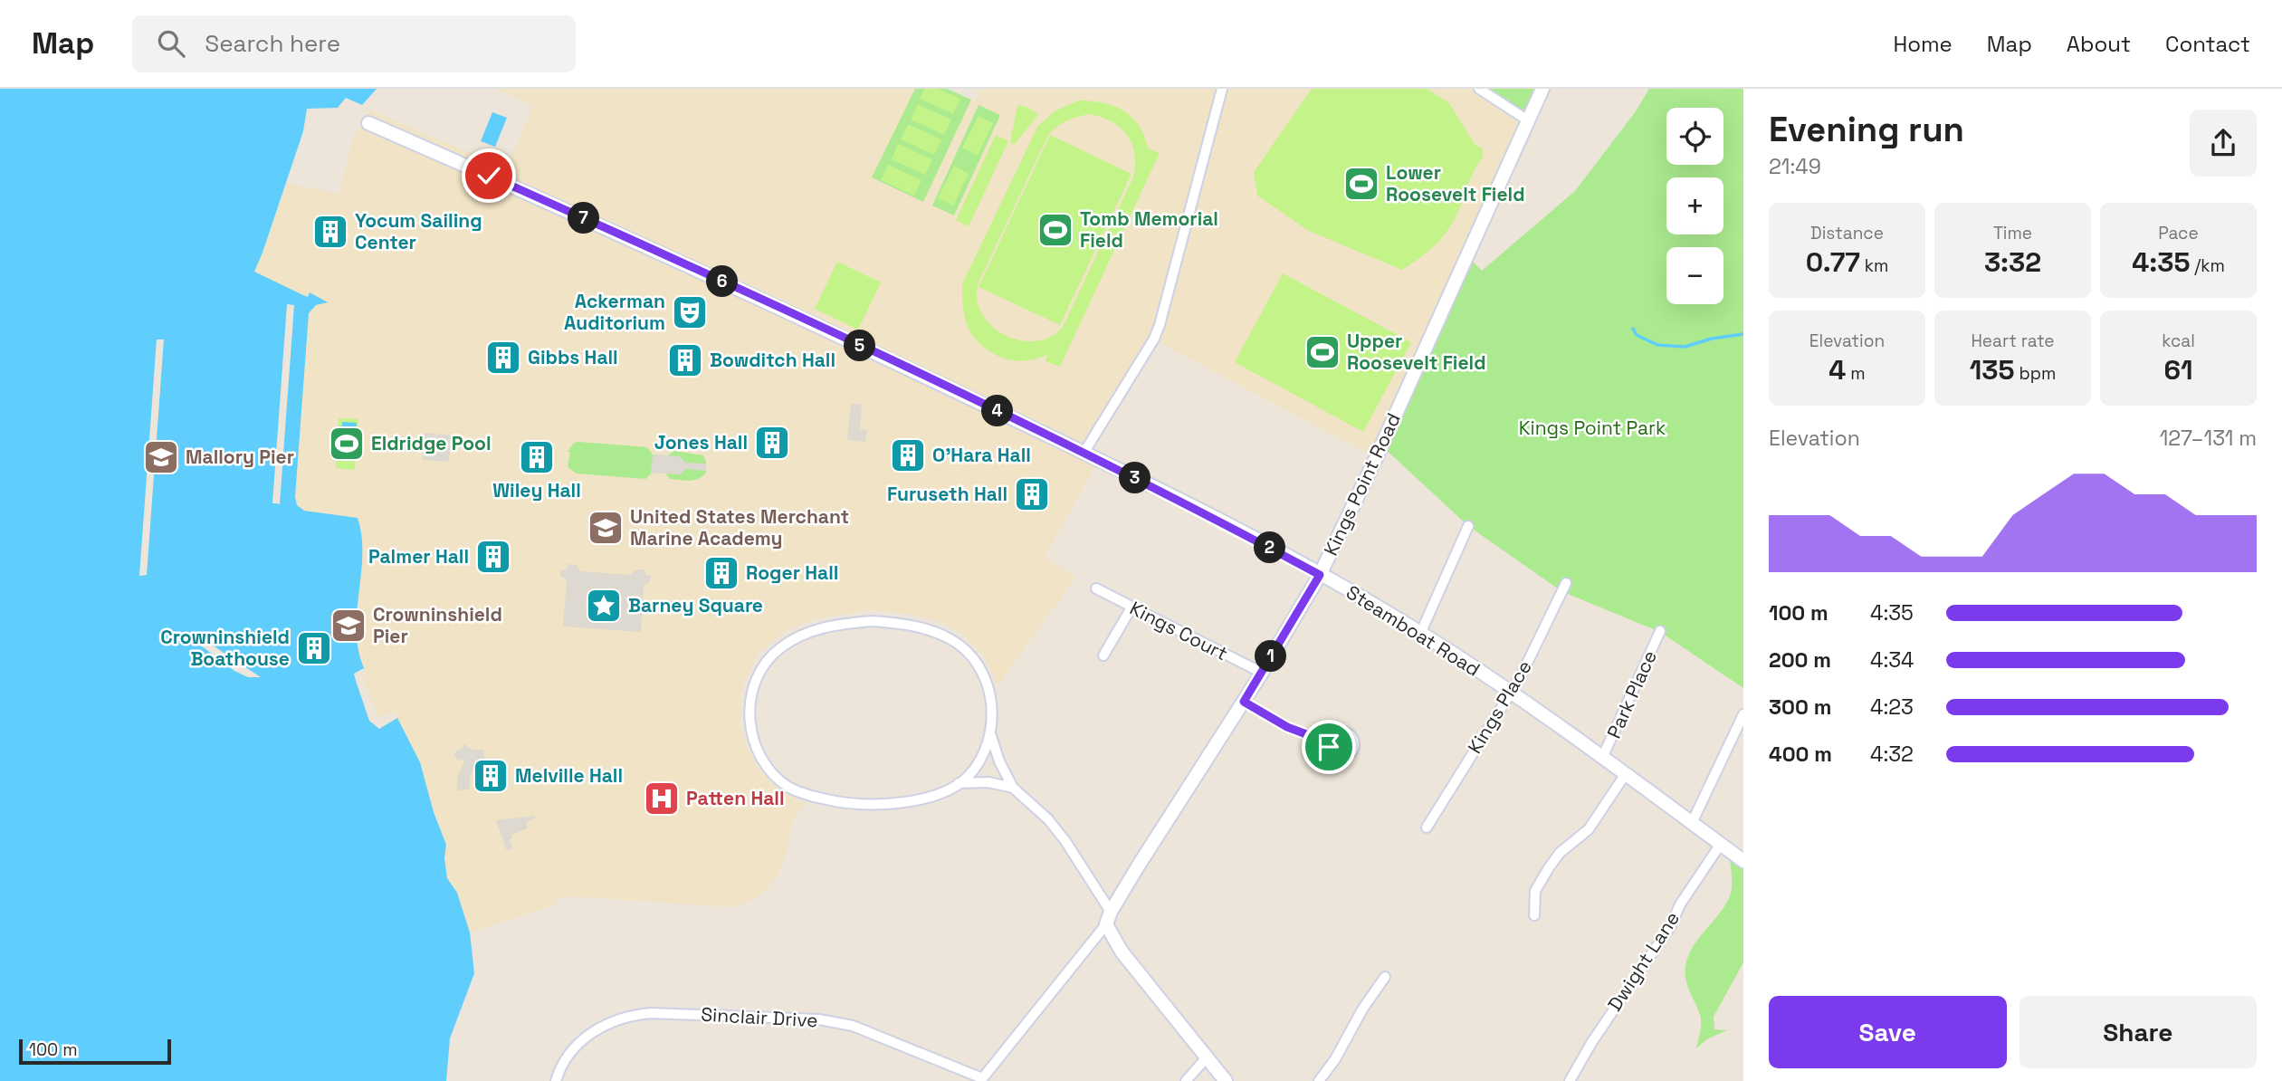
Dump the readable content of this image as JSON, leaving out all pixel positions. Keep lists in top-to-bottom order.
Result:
{
  "streets": {
    "street": [
      "Kings Point Road",
      "Kings Court",
      "Steamboat Road",
      "Park Place",
      "Kings Place",
      "Dwight Lane",
      "Sinclair Drive"
    ]
  },
  "crossings": [
    ["Kings Point Road", "Kings Court"],
    ["Kings Point Road", "Steamboat Road"],
    ["Kings Point Road", "Sinclair Drive"],
    ["Steamboat Road", "Park Place"],
    ["Steamboat Road", "Kings Place"],
    ["Steamboat Road", "Dwight Lane"]
  ],
  "parks": ["Kings Point Park"],
  "places": {
    "sports": [
      "Lower Roosevelt Field",
      "Tomb Memorial Field",
      "Upper Roosevelt Field",
      "Eldridge Pool"
    ],
    "building": [
      "Yocum Sailing Center",
      "Gibbs Hall",
      "Bowditch Hall",
      "Jones Hall",
      "O'Hara Hall",
      "Wiley Hall",
      "Furuseth Hall",
      "Palmer Hall",
      "Roger Hall",
      "Crowninshield Boathouse",
      "Melville Hall"
    ],
    "theatre": ["Ackerman Auditorium"],
    "school or university": ["Mallory Pier", "United States Merchant Marine Academy", "Crowninshield Pier"],
    "place": ["Barney Square"],
    "hospital": ["Patten Hall"]
  },
  "scale_bar": "100 m",
  "page": {
    "header": "Map",
    "search": "Search here",
    "nav": [
      "Home",
      "Map",
      "About",
      "Contact"
    ],
    "heading": ["Evening run", "21:49"],
    "map_buttons": ["+", "−"],
    "stats": [
      ["Distance", "0.77 km"],
      ["Time", "3:32"],
      ["Pace", "4:35 /km"],
      ["Elevation", "4 m"],
      ["Heart rate", "135 bpm"],
      ["kcal", "61"]
    ],
    "pins": [
      "7",
      "6",
      "5",
      "4",
      "3",
      "2",
      "1"
    ],
    "chart": ["Elevation", "127–131 m"],
    "list": [
      {
        "name": "100 m",
        "note": "4:35"
      },
      {
        "name": "200 m",
        "note": "4:34"
      },
      {
        "name": "300 m",
        "note": "4:23"
      },
      {
        "name": "400 m",
        "note": "4:32"
      }
    ],
    "buttons": ["Save", "Share"],
    "scale": "100 m"
  }
}
